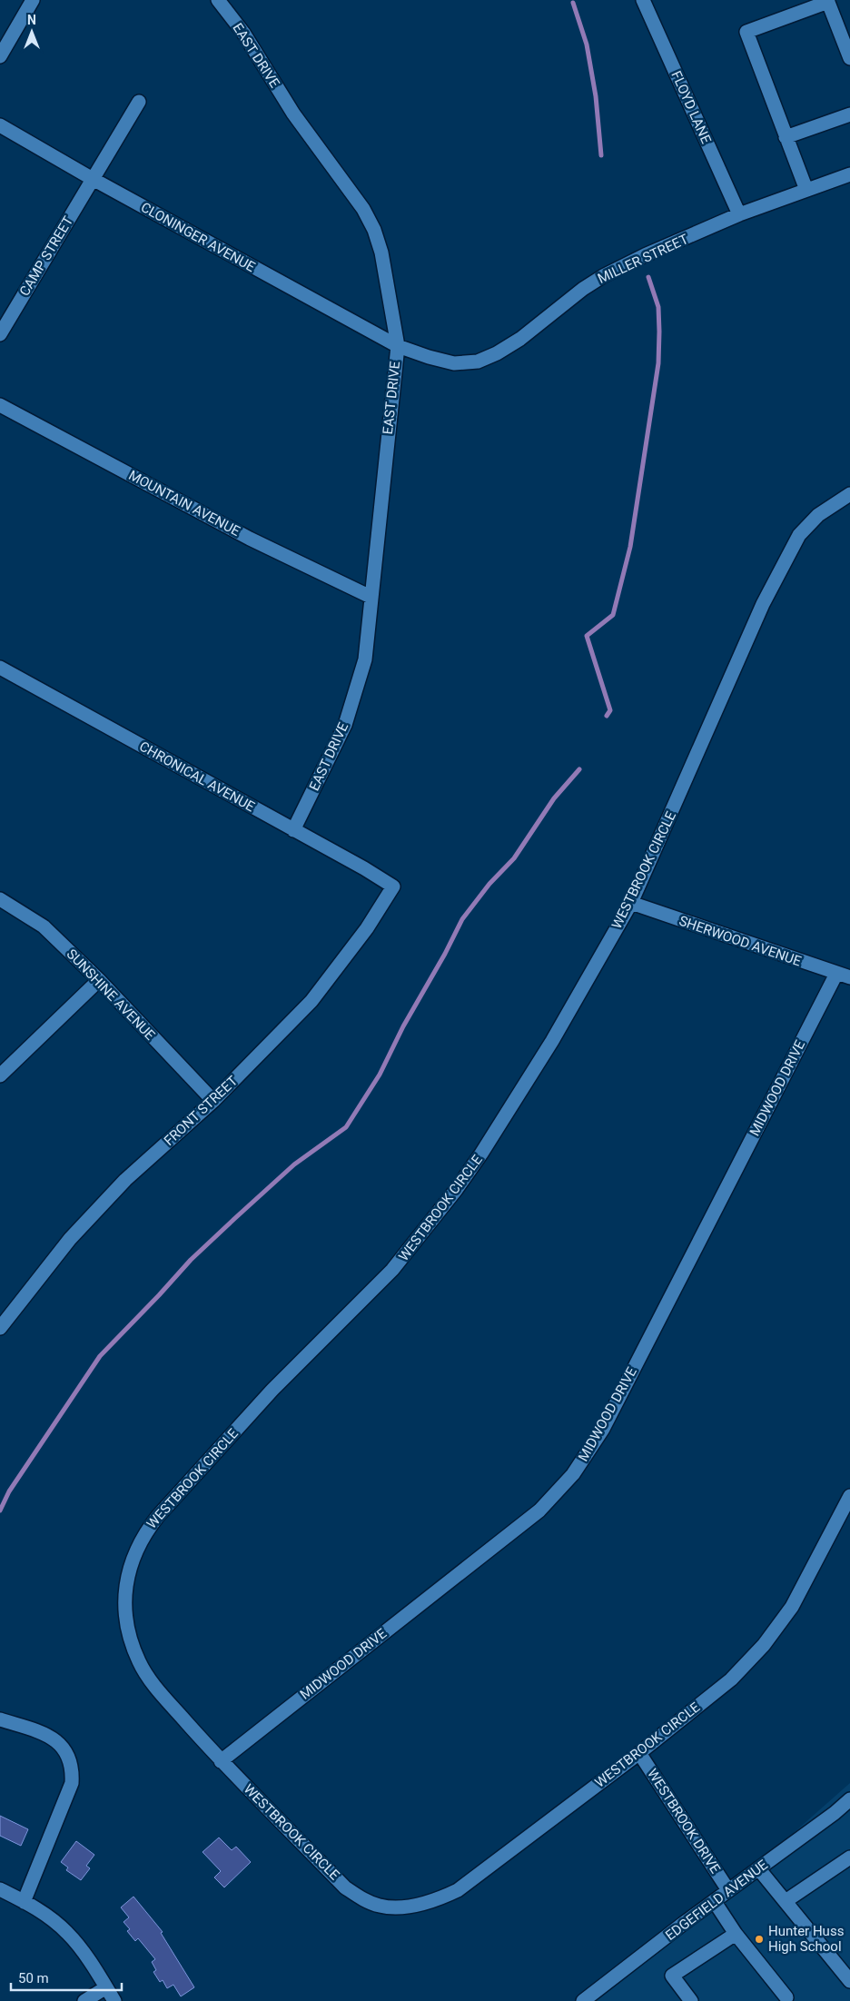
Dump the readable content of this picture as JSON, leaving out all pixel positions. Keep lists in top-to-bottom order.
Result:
{
  "streets": {
    "street": [
      "EAST DRIVE",
      "FLOYD LANE",
      "CLONINGER AVENUE",
      "CAMP STREET",
      "MILLER STREET",
      "MOUNTAIN AVENUE",
      "CHRONICAL AVENUE",
      "WESTBROOK CIRCLE",
      "SHERWOOD AVENUE",
      "SUNSHINE AVENUE",
      "MIDWOOD DRIVE",
      "FRONT STREET",
      "WESTBROOK DRIVE",
      "EDGEFIELD AVENUE"
    ]
  },
  "crossings": [
    ["EAST DRIVE", "CLONINGER AVENUE"],
    ["EAST DRIVE", "MILLER STREET"],
    ["EAST DRIVE", "MOUNTAIN AVENUE"],
    ["EAST DRIVE", "CHRONICAL AVENUE"],
    ["FLOYD LANE", "MILLER STREET"],
    ["CLONINGER AVENUE", "CAMP STREET"],
    ["CLONINGER AVENUE", "MILLER STREET"],
    ["CHRONICAL AVENUE", "FRONT STREET"],
    ["WESTBROOK CIRCLE", "SHERWOOD AVENUE"],
    ["WESTBROOK CIRCLE", "MIDWOOD DRIVE"],
    ["WESTBROOK CIRCLE", "WESTBROOK DRIVE"],
    ["SHERWOOD AVENUE", "MIDWOOD DRIVE"],
    ["SUNSHINE AVENUE", "FRONT STREET"],
    ["WESTBROOK DRIVE", "EDGEFIELD AVENUE"]
  ],
  "places": ["Hunter Huss High School"],
  "scale_bar": "50 m",
  "north": "top"
}
